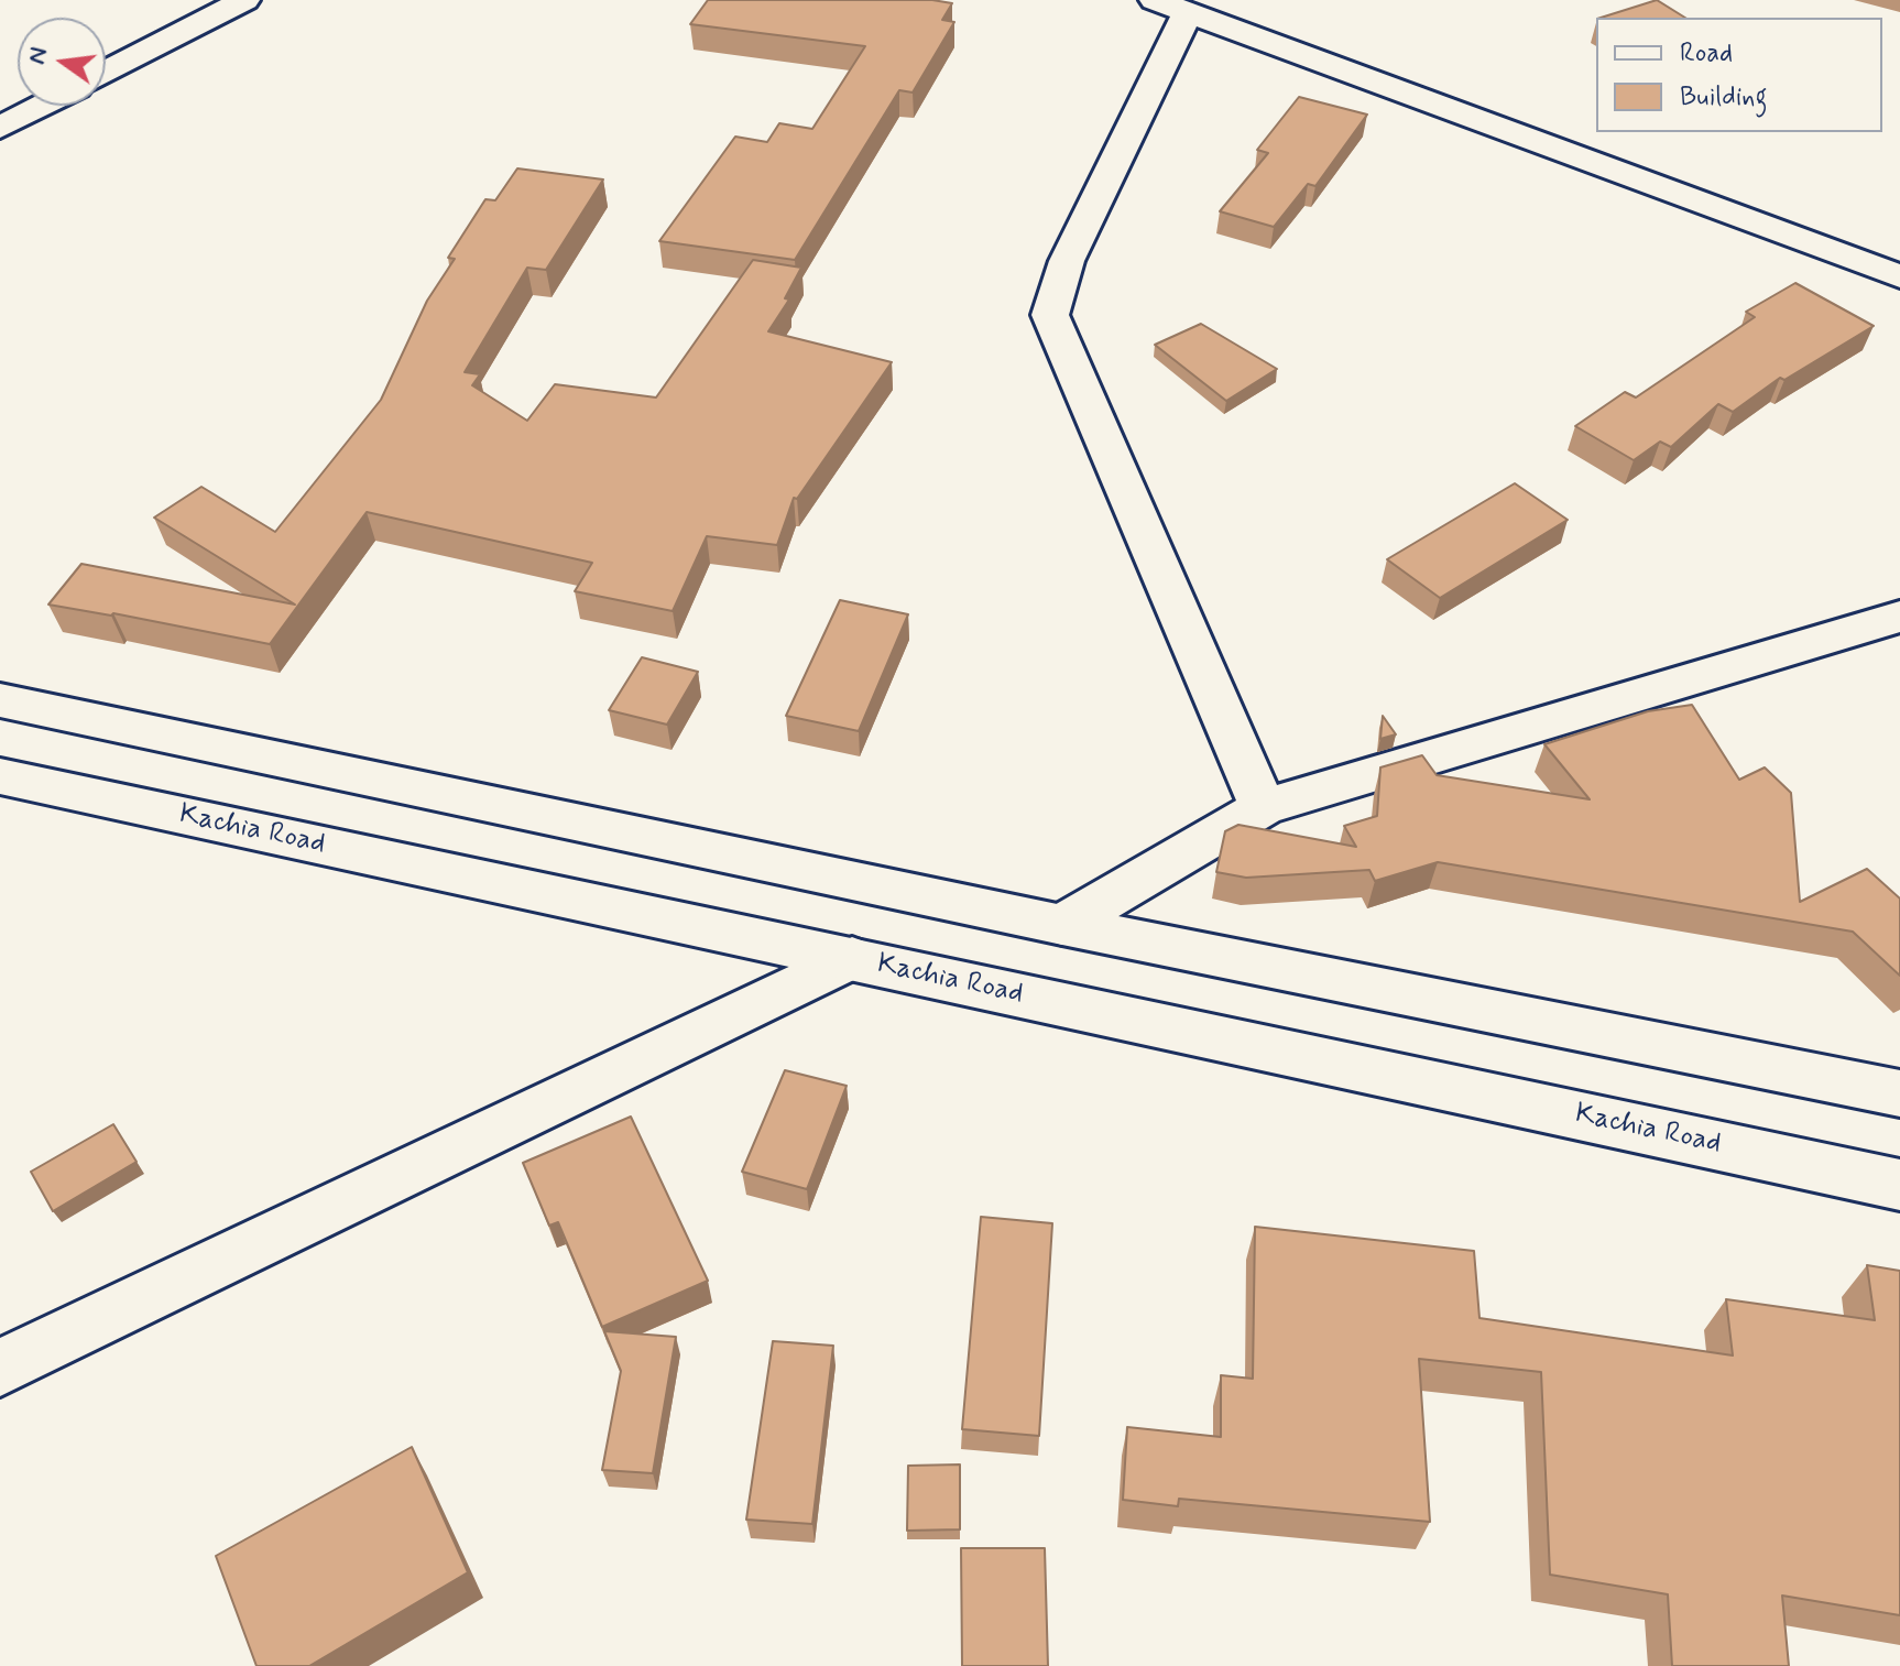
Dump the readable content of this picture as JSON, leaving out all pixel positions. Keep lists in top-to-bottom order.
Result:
{
  "streets": {
    "street": ["Kachia Road"]
  },
  "legend": ["Road", "Building"],
  "north": "left"
}
